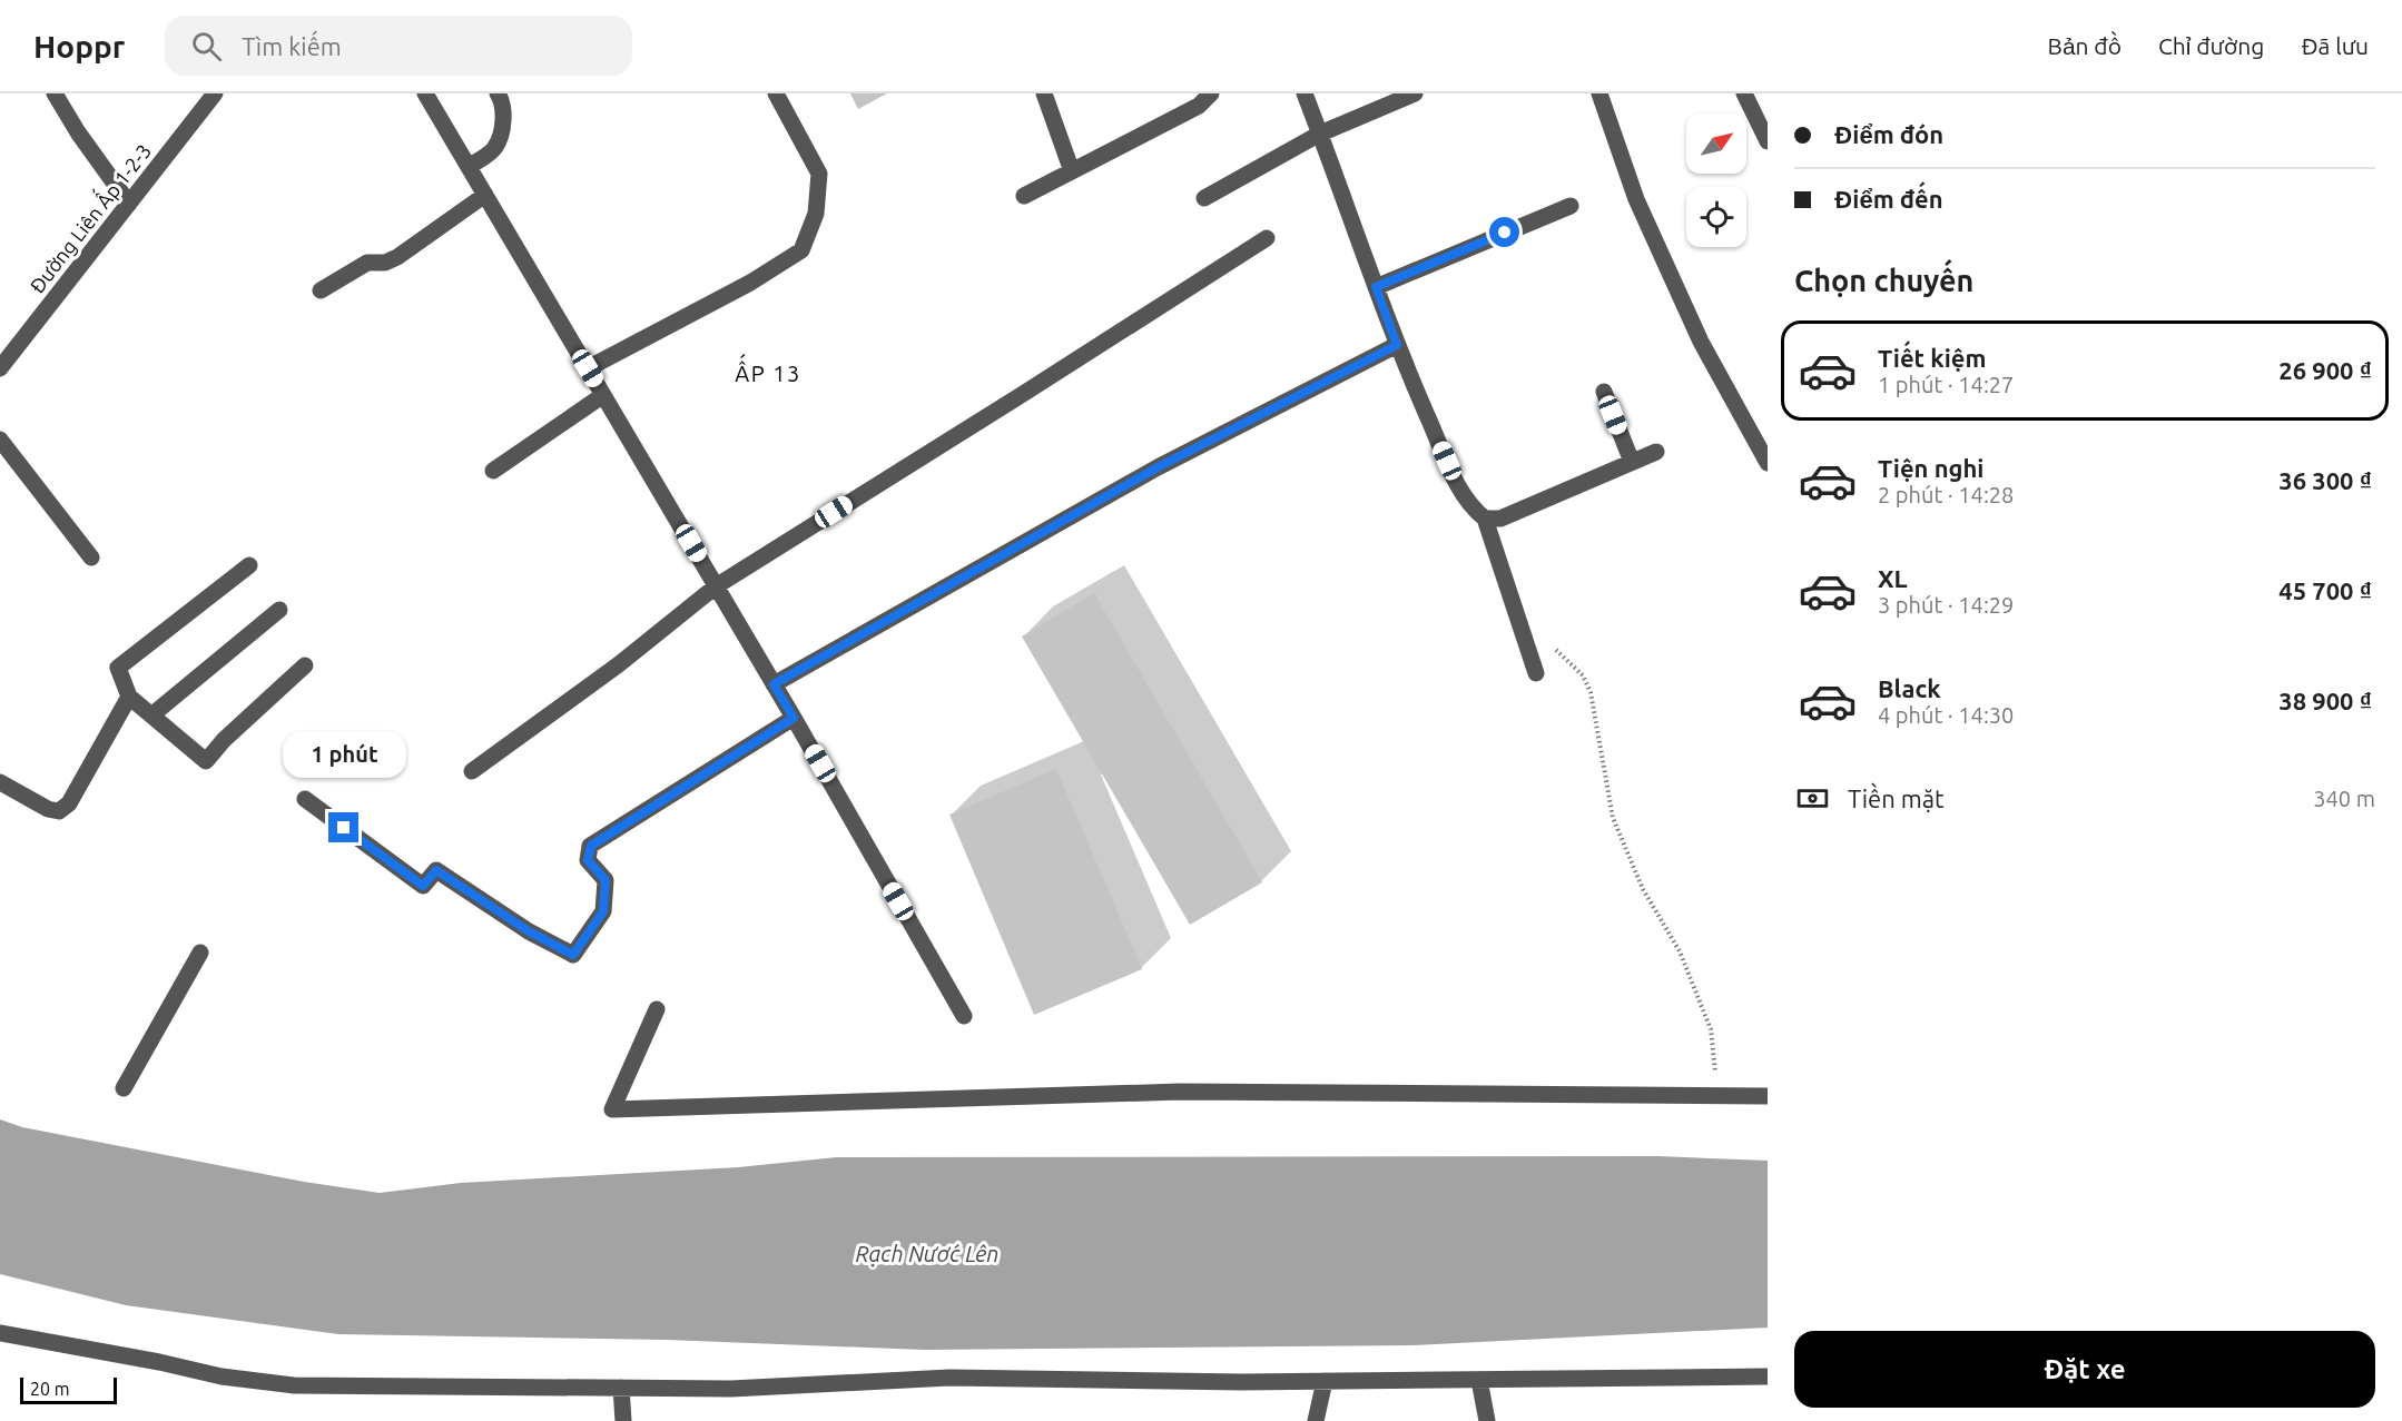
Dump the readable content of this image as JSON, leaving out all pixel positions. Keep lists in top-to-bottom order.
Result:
{
  "streets": {
    "street": ["Đường Liên Ấp 1-2-3"]
  },
  "districts": ["ẤP 13"],
  "water": ["Rạch Nước Lên"],
  "scale_bar": "20 m",
  "north": "top right",
  "page": {
    "header": "Hoppr",
    "search": "Tìm kiếm",
    "nav": ["Bản đồ", "Chỉ đường", "Đã lưu"],
    "banner": ["Điểm đón", "Điểm đến"],
    "heading": "Chọn chuyến",
    "list": [
      {
        "name": "Tiết kiệm",
        "note": "1 phút · 14:27",
        "value": "26 900 ₫"
      },
      {
        "name": "Tiện nghi",
        "note": "2 phút · 14:28",
        "value": "36 300 ₫"
      },
      {
        "name": "XL",
        "note": "3 phút · 14:29",
        "value": "45 700 ₫"
      },
      {
        "name": "Black",
        "note": "4 phút · 14:30",
        "value": "38 900 ₫"
      }
    ],
    "bubble": "1 phút",
    "pay": ["Tiền mặt", "340 m"],
    "buttons": "Đặt xe",
    "scale": "20 m"
  }
}
